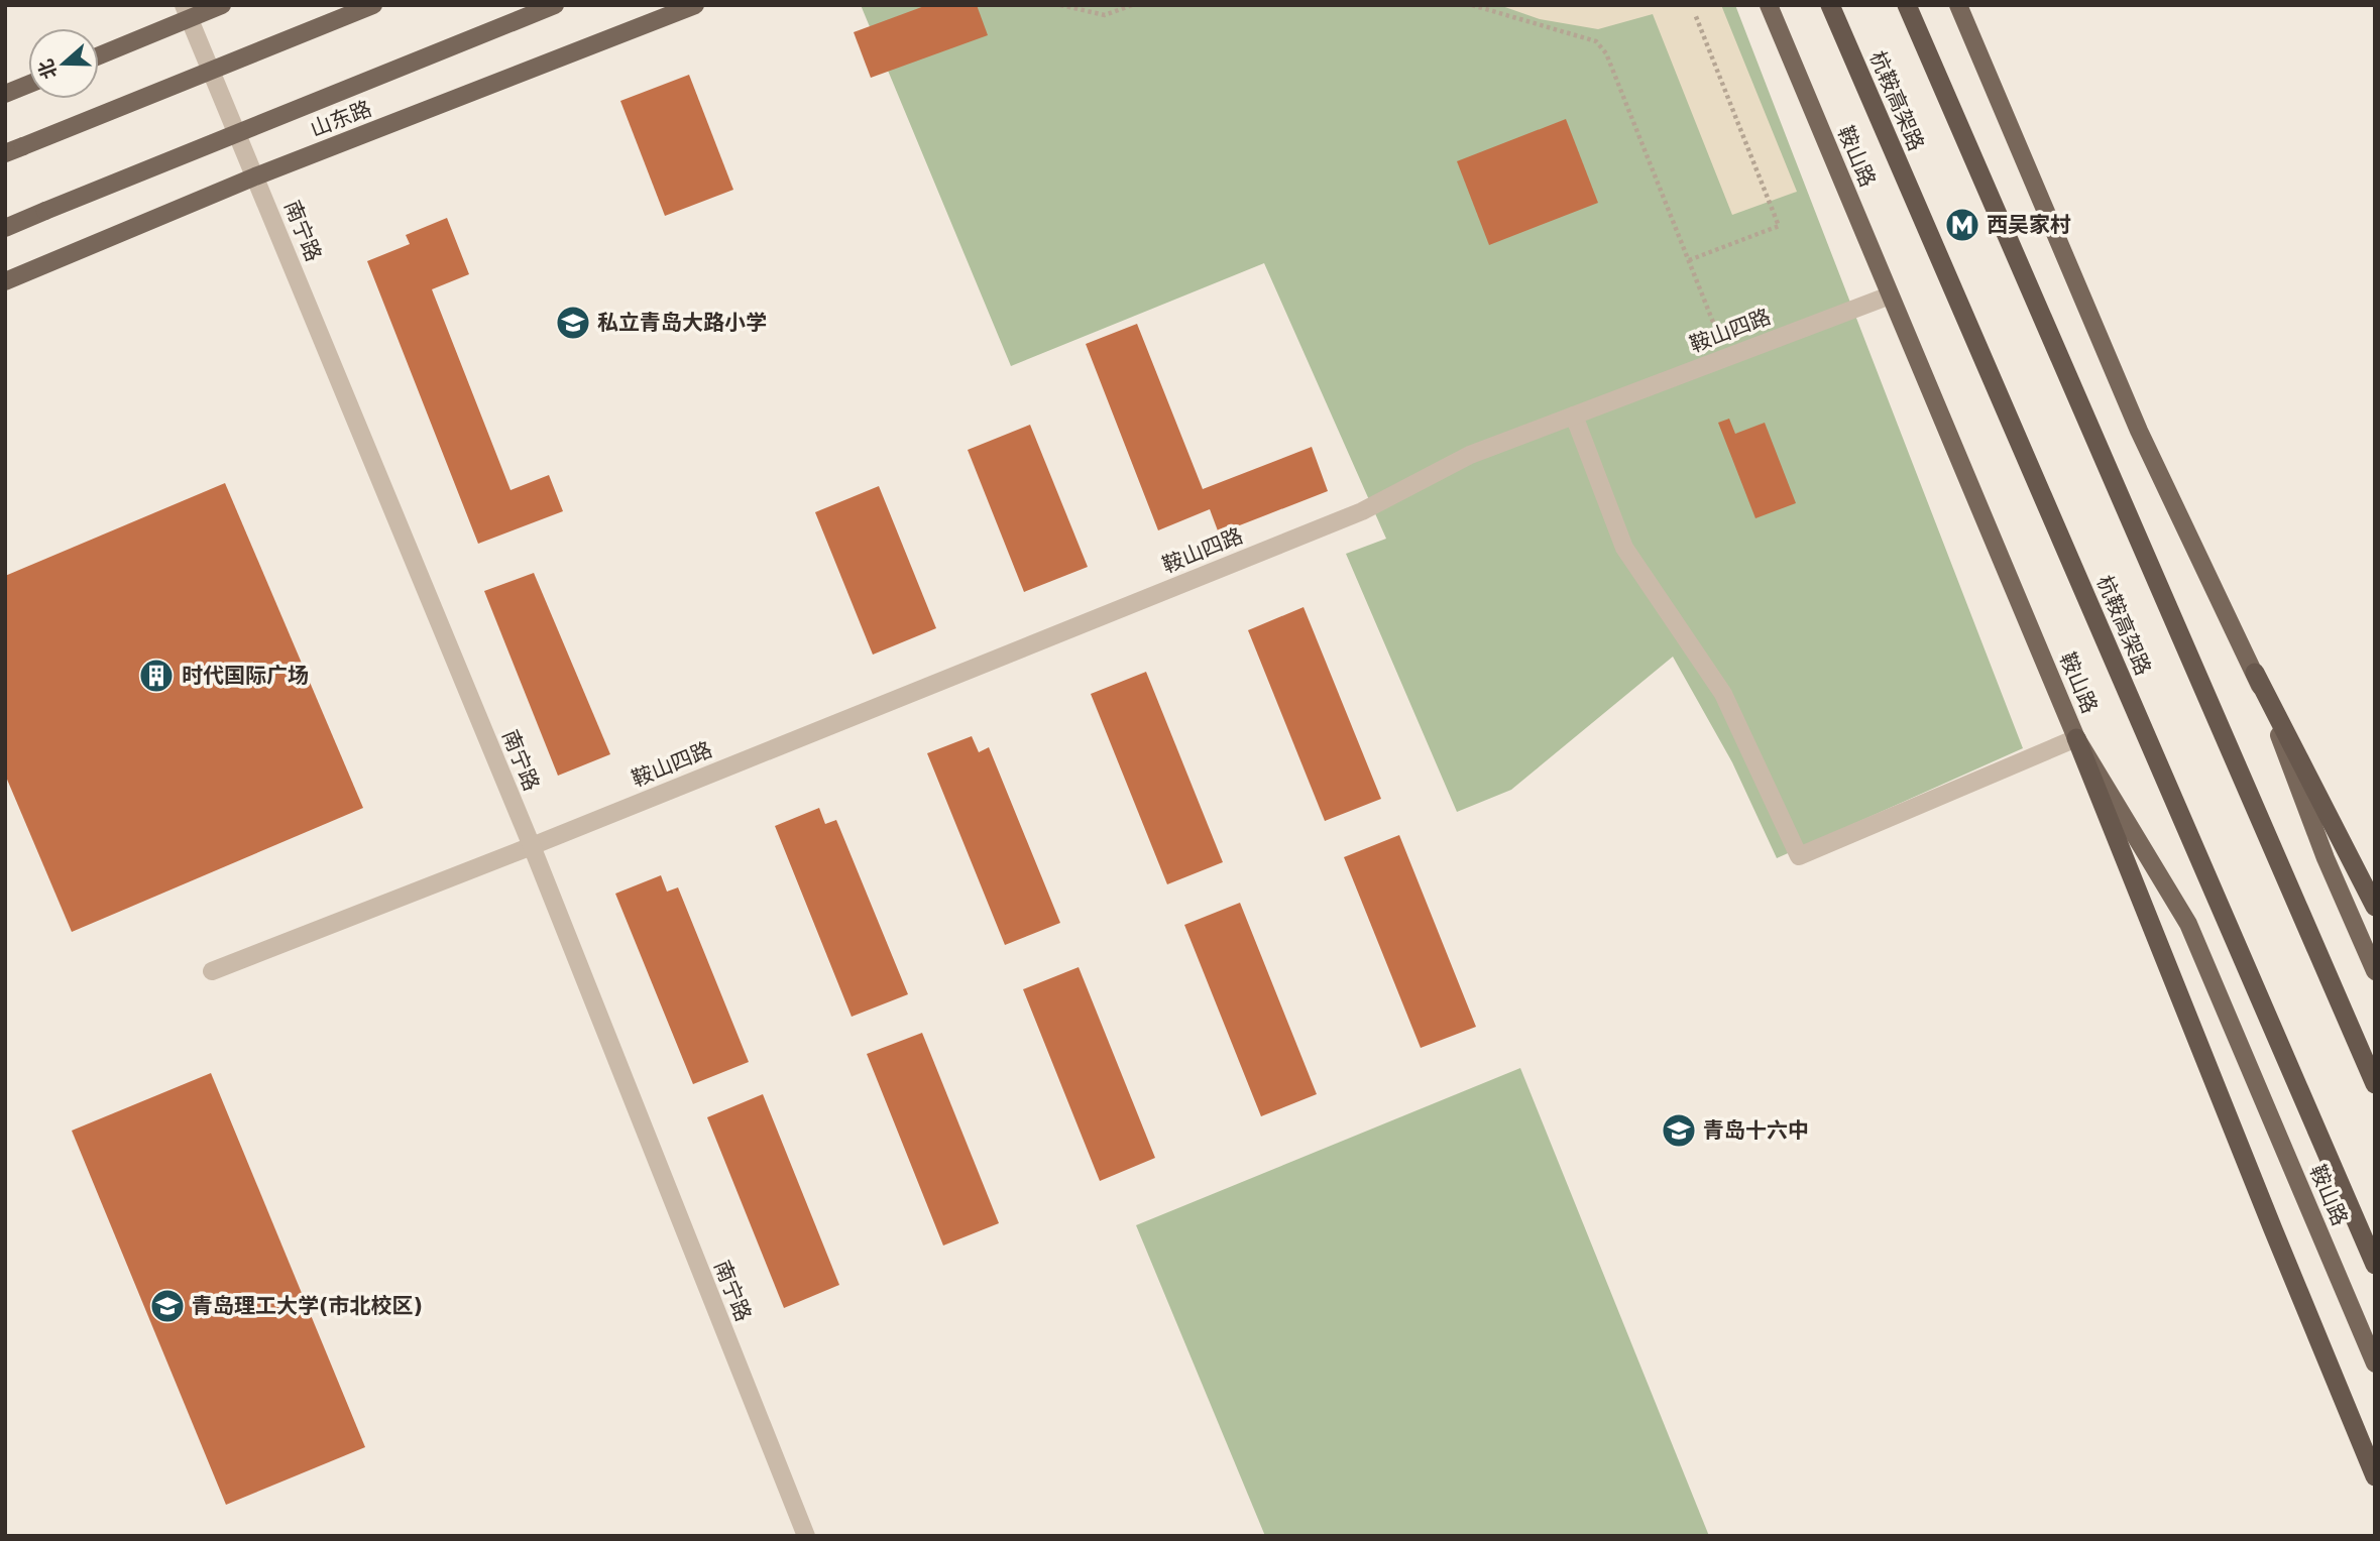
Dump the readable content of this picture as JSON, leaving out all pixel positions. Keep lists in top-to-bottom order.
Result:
{
  "streets": {
    "highway": ["杭鞍高架路"],
    "main road": ["山东路", "鞍山路"],
    "street": ["南宁路", "鞍山四路"]
  },
  "crossings": [
    ["山东路", "南宁路"],
    ["鞍山路", "鞍山四路"],
    ["南宁路", "鞍山四路"]
  ],
  "places": {
    "metro station": ["西吴家村"],
    "school or university": ["私立青岛大路小学", "青岛十六中", "青岛理工大学(市北校区)"],
    "building": ["时代国际广场"]
  },
  "north": "left"
}
